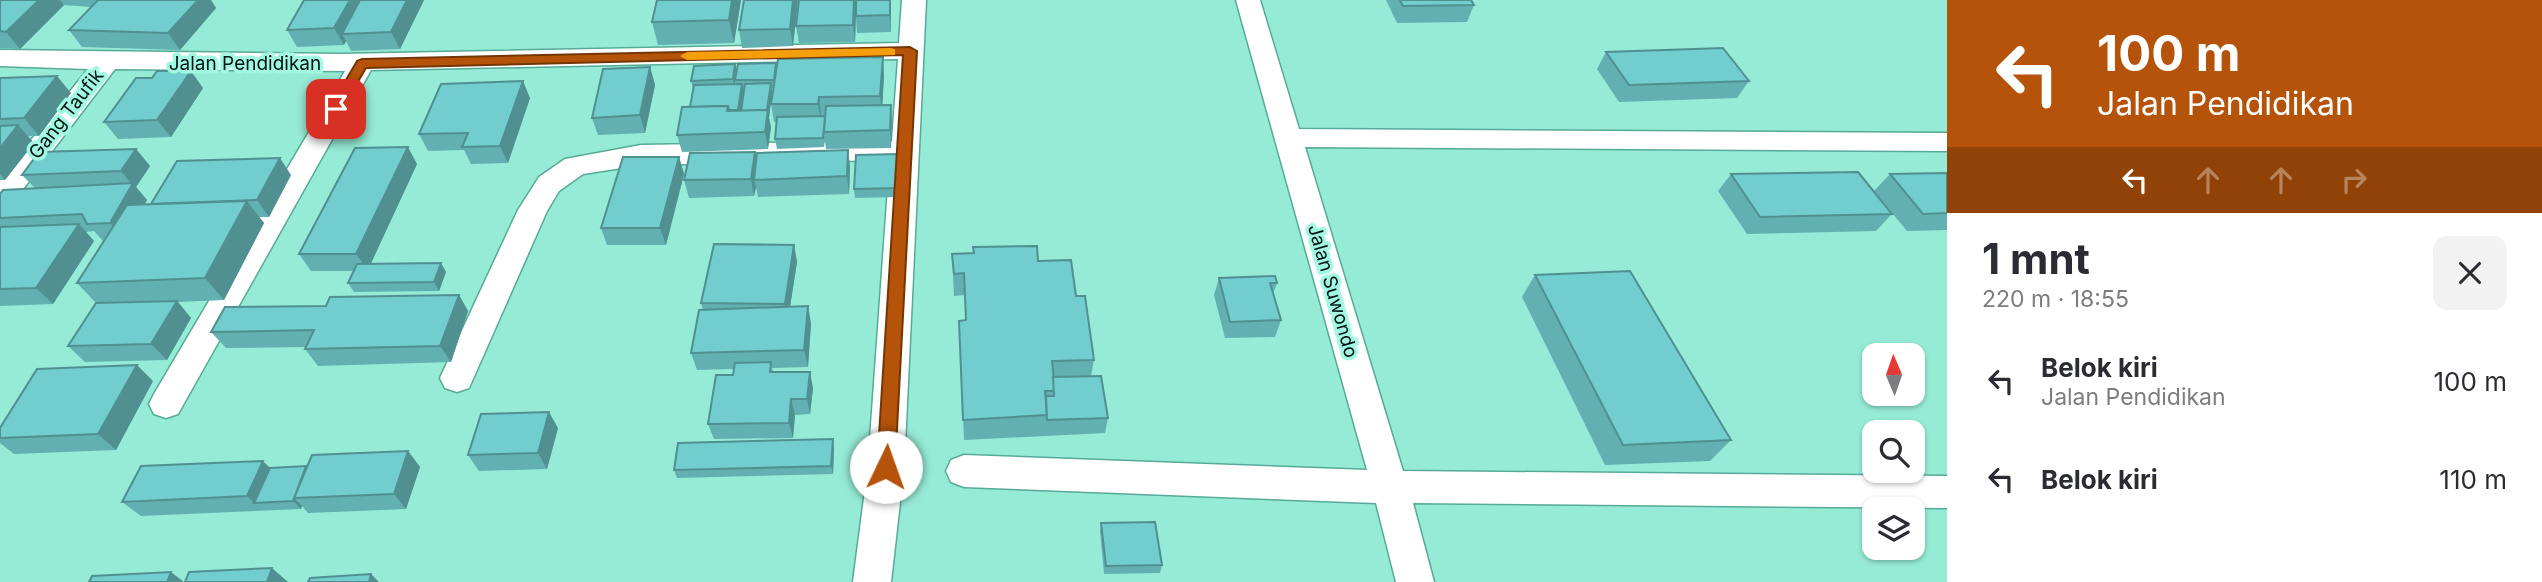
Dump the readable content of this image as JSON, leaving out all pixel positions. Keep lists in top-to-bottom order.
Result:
{
  "streets": {
    "street": ["Jalan Pendidikan", "Gang Taufik", "Jalan Suwondo"]
  },
  "crossings": [
    ["Jalan Pendidikan", "Gang Taufik"]
  ],
  "north": "top",
  "page": {
    "turn": ["100 m", "Jalan Pendidikan"],
    "heading": ["1 mnt", "220 m · 18:55"],
    "list": [
      {
        "name": "Belok kiri",
        "note": "Jalan Pendidikan",
        "value": "100 m"
      },
      {
        "name": "Belok kiri",
        "value": "110 m"
      }
    ]
  }
}
